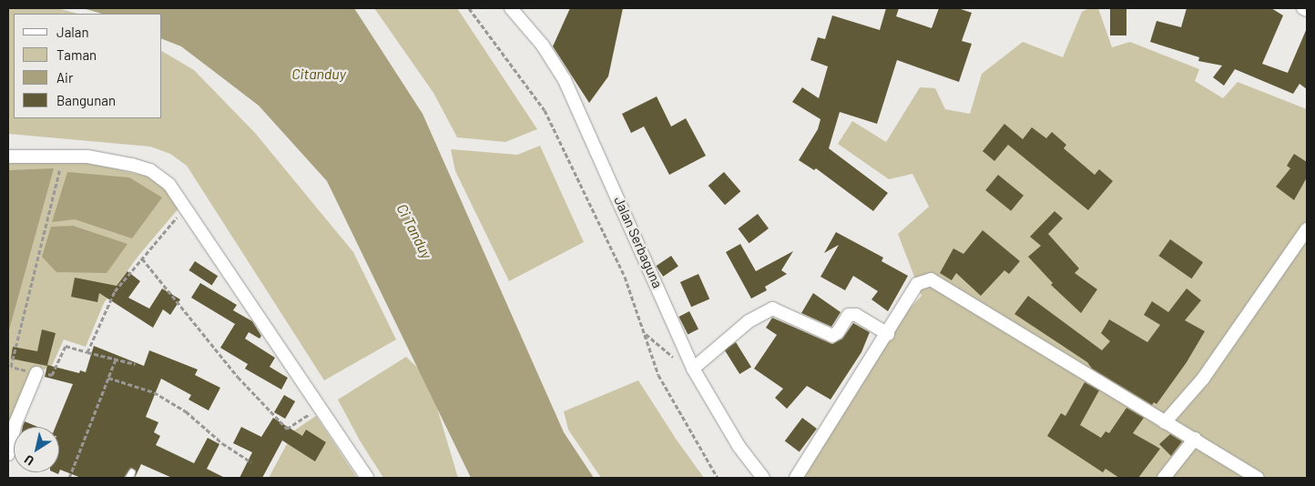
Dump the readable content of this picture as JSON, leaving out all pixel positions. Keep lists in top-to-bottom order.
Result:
{
  "streets": {
    "street": ["Jalan Serbaguna"]
  },
  "water": ["Citanduy", "Ci Tanduy"],
  "legend": [
    "Jalan",
    "Taman",
    "Air",
    "Bangunan"
  ],
  "north": "bottom left"
}
